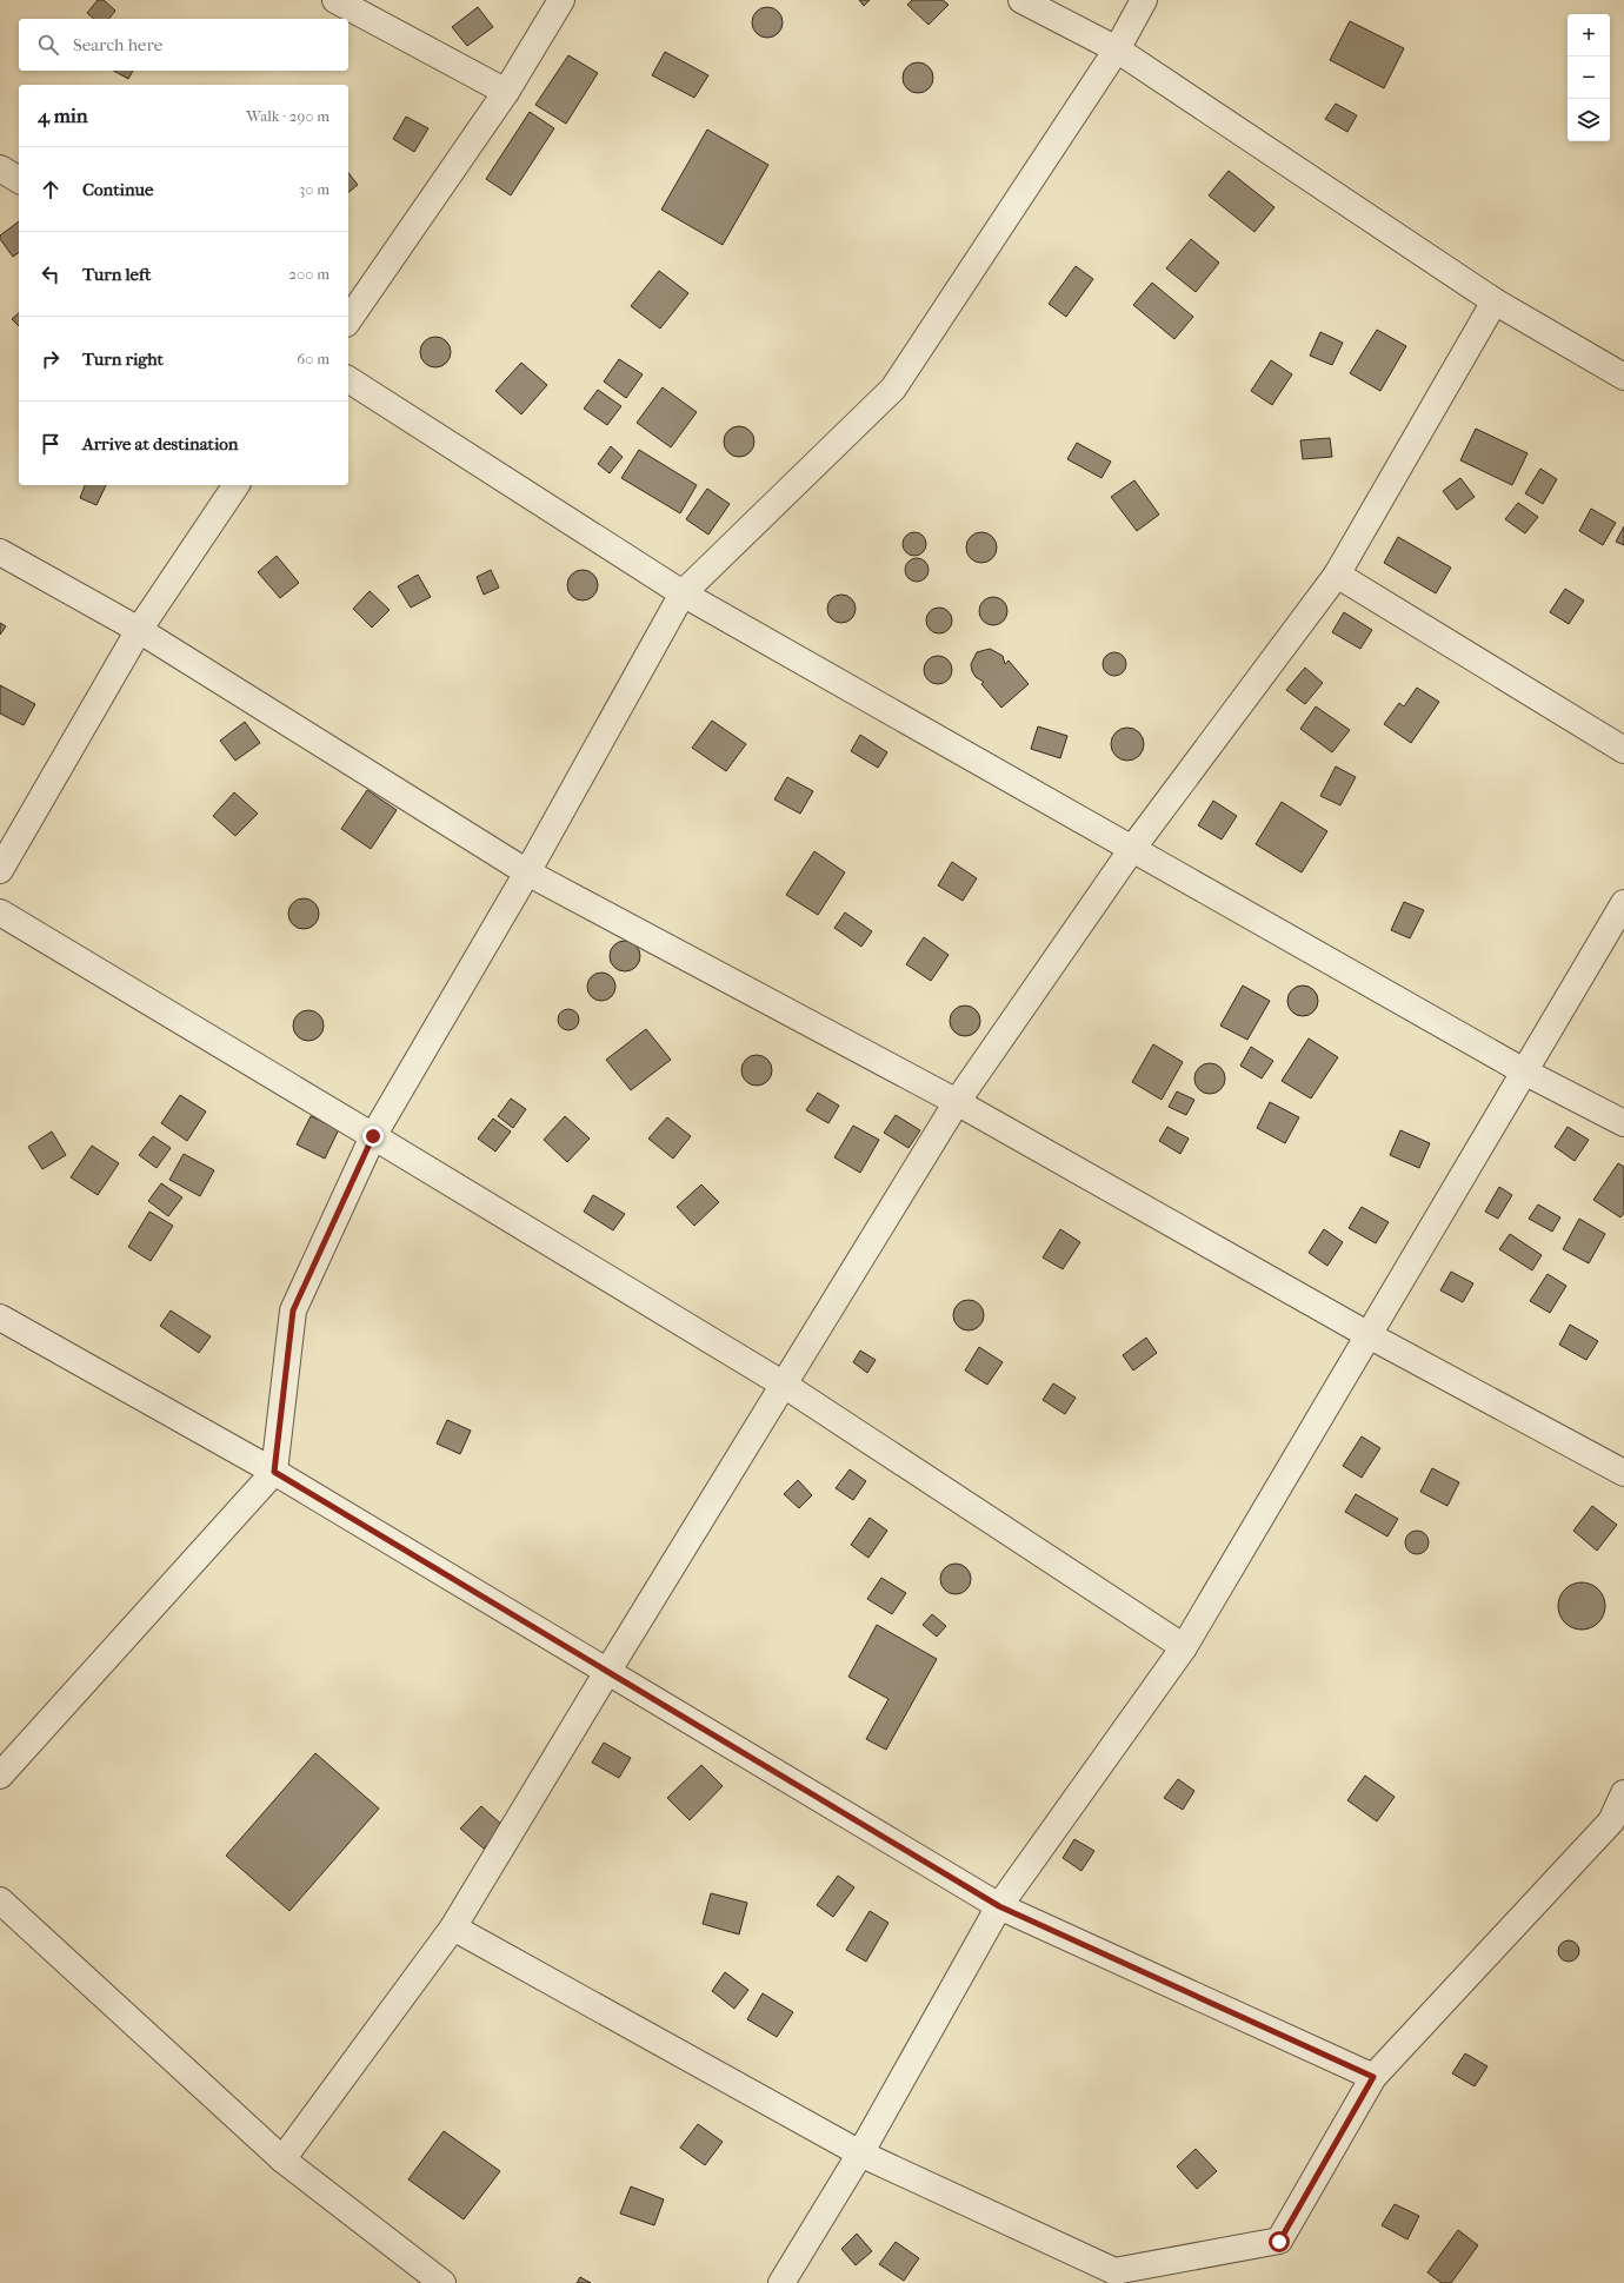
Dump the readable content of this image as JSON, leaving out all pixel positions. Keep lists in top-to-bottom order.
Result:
{
  "page": {
    "map_buttons": ["+", "−"],
    "search": "Search here",
    "heading": ["4 min", "Walk · 290 m"],
    "list": [
      ["Continue", "30 m"],
      ["Turn left", "200 m"],
      ["Turn right", "60 m"],
      "Arrive at destination"
    ]
  }
}
